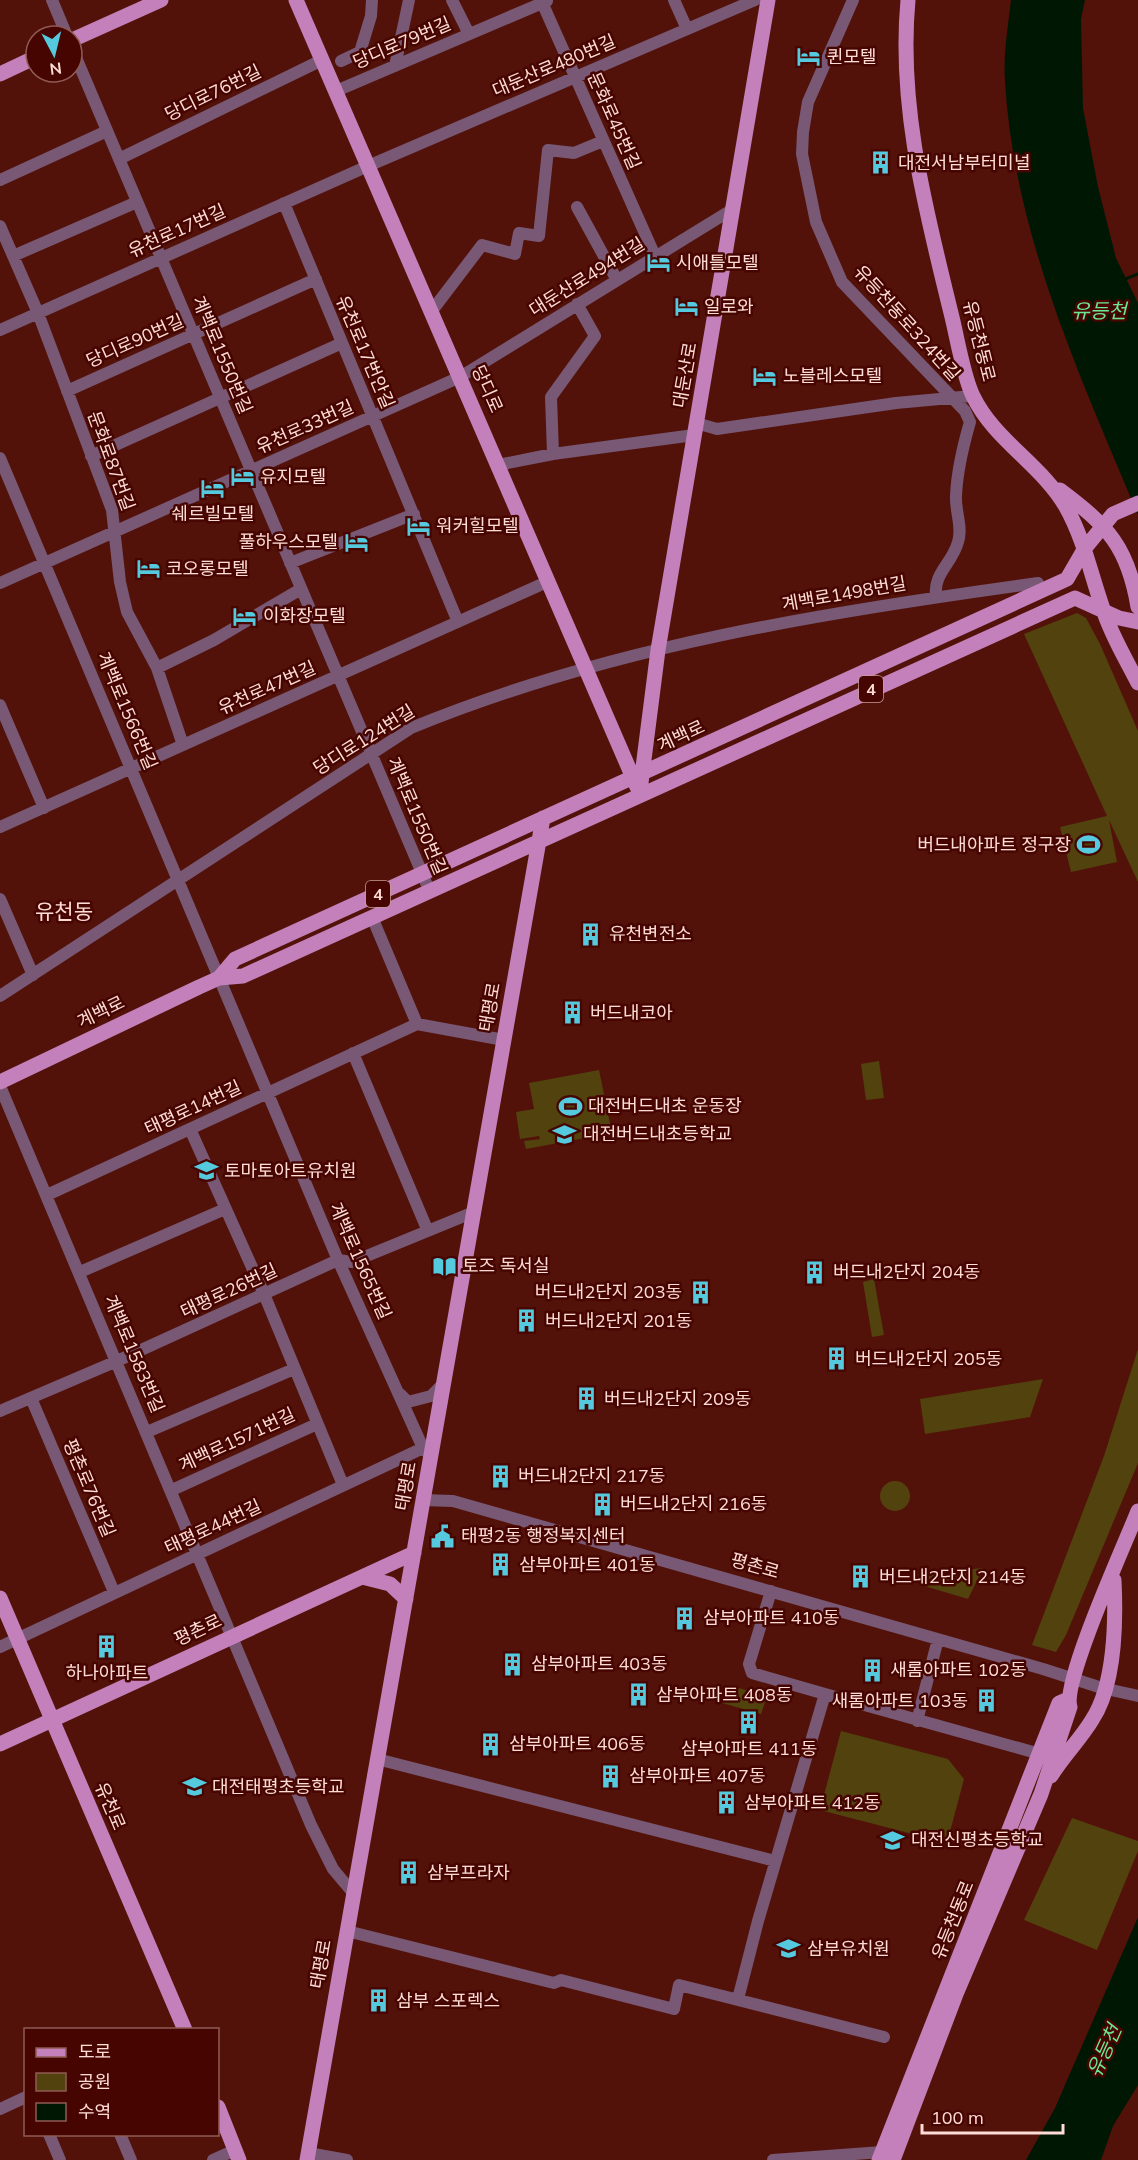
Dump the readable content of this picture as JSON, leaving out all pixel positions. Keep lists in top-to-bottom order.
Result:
{
  "streets": {
    "main road": [
      "유등천동로",
      "대둔산로",
      "당디로",
      "4",
      "계백로",
      "태평로",
      "평촌로",
      "유천로"
    ],
    "street": [
      "당디로79번길",
      "대둔산로480번길",
      "당디로76번길",
      "문화로45번길",
      "유천로17번길",
      "대둔산로494번길",
      "유등천동로324번길",
      "당디로90번길",
      "유천로17번안길",
      "계백로1550번길",
      "유천로33번길",
      "문화로87번길",
      "계백로1498번길",
      "유천로47번길",
      "계백로1566번길",
      "당디로124번길",
      "태평로14번길",
      "계백로1565번길",
      "태평로26번길",
      "계백로1583번길",
      "계백로1571번길",
      "평촌로76번길",
      "태평로44번길"
    ]
  },
  "crossings": [
    ["당디로79번길", "문화로45번길"],
    ["당디로79번길", "당디로"],
    ["대둔산로480번길", "문화로45번길"],
    ["대둔산로480번길", "유천로17번길"],
    ["대둔산로480번길", "당디로"],
    ["당디로76번길", "계백로1550번길"],
    ["당디로76번길", "당디로"],
    ["문화로45번길", "대둔산로494번길"],
    ["유천로17번길", "유천로17번안길"],
    ["유천로17번길", "계백로1550번길"],
    ["유천로17번길", "당디로"],
    ["유천로17번길", "문화로87번길"],
    ["대둔산로494번길", "대둔산로"],
    ["대둔산로494번길", "당디로"],
    ["대둔산로494번길", "유천로33번길"],
    ["유등천동로324번길", "계백로1498번길"],
    ["당디로90번길", "유천로17번안길"],
    ["당디로90번길", "계백로1550번길"],
    ["당디로90번길", "문화로87번길"],
    ["유등천동로", "계백로"],
    ["유등천동로", "평촌로"],
    ["유천로17번안길", "유천로33번길"],
    ["유천로17번안길", "유천로47번길"],
    ["계백로1550번길", "유천로33번길"],
    ["계백로1550번길", "유천로47번길"],
    ["계백로1550번길", "계백로"],
    ["계백로1550번길", "당디로124번길"],
    ["대둔산로", "당디로"],
    ["대둔산로", "계백로1498번길"],
    ["대둔산로", "계백로"],
    ["당디로", "유천로33번길"],
    ["당디로", "유천로47번길"],
    ["당디로", "계백로"],
    ["당디로", "당디로124번길"],
    ["유천로33번길", "문화로87번길"],
    ["유천로33번길", "계백로1566번길"],
    ["문화로87번길", "유천로47번길"],
    ["유천로47번길", "계백로1566번길"],
    ["계백로1566번길", "계백로"],
    ["계백로1566번길", "당디로124번길"],
    ["계백로1566번길", "계백로1565번길"],
    ["계백로", "태평로"],
    ["계백로", "계백로1565번길"],
    ["계백로", "계백로1583번길"],
    ["태평로", "계백로1565번길"],
    ["태평로", "태평로26번길"],
    ["태평로", "계백로1583번길"],
    ["태평로", "태평로44번길"],
    ["태평로", "평촌로"],
    ["태평로14번길", "계백로1565번길"],
    ["태평로14번길", "계백로1583번길"],
    ["태평로14번길", "계백로1571번길"],
    ["계백로1565번길", "태평로26번길"],
    ["계백로1565번길", "태평로44번길"],
    ["태평로26번길", "계백로1583번길"],
    ["태평로26번길", "계백로1571번길"],
    ["태평로26번길", "평촌로76번길"],
    ["계백로1583번길", "계백로1571번길"],
    ["계백로1583번길", "태평로44번길"],
    ["계백로1583번길", "평촌로"],
    ["계백로1571번길", "태평로44번길"],
    ["평촌로76번길", "태평로44번길"],
    ["태평로44번길", "유천로"],
    ["평촌로", "유천로"]
  ],
  "districts": ["유천동"],
  "water": ["유등천"],
  "places": {
    "hotel": [
      "퀸모텔",
      "시애틀모텔",
      "일로와",
      "노블레스모텔",
      "유지모텔",
      "쉐르빌모텔",
      "워커힐모텔",
      "풀하우스모텔",
      "코오롱모텔",
      "이화장모텔"
    ],
    "building": [
      "대전서남부터미널",
      "유천변전소",
      "버드내코아",
      "버드내2단지 204동",
      "버드내2단지 203동",
      "버드내2단지 201동",
      "버드내2단지 205동",
      "버드내2단지 209동",
      "버드내2단지 217동",
      "버드내2단지 216동",
      "삼부아파트 401동",
      "버드내2단지 214동",
      "삼부아파트 410동",
      "하나아파트",
      "삼부아파트 403동",
      "새롬아파트 102동",
      "삼부아파트 408동",
      "새롬아파트 103동",
      "삼부아파트 411동",
      "삼부아파트 406동",
      "삼부아파트 407동",
      "삼부아파트 412동",
      "삼부프라자",
      "삼부 스포렉스"
    ],
    "sports": ["버드내아파트 정구장", "대전버드내초 운동장"],
    "school or university": [
      "대전버드내초등학교",
      "토마토아트유치원",
      "대전태평초등학교",
      "대전신평초등학교",
      "삼부유치원"
    ],
    "library": ["토즈 독서실"],
    "public building": ["태평2동 행정복지센터"]
  },
  "legend": ["도로", "공원", "수역"],
  "scale_bar": "100 m",
  "north": "bottom"
}
